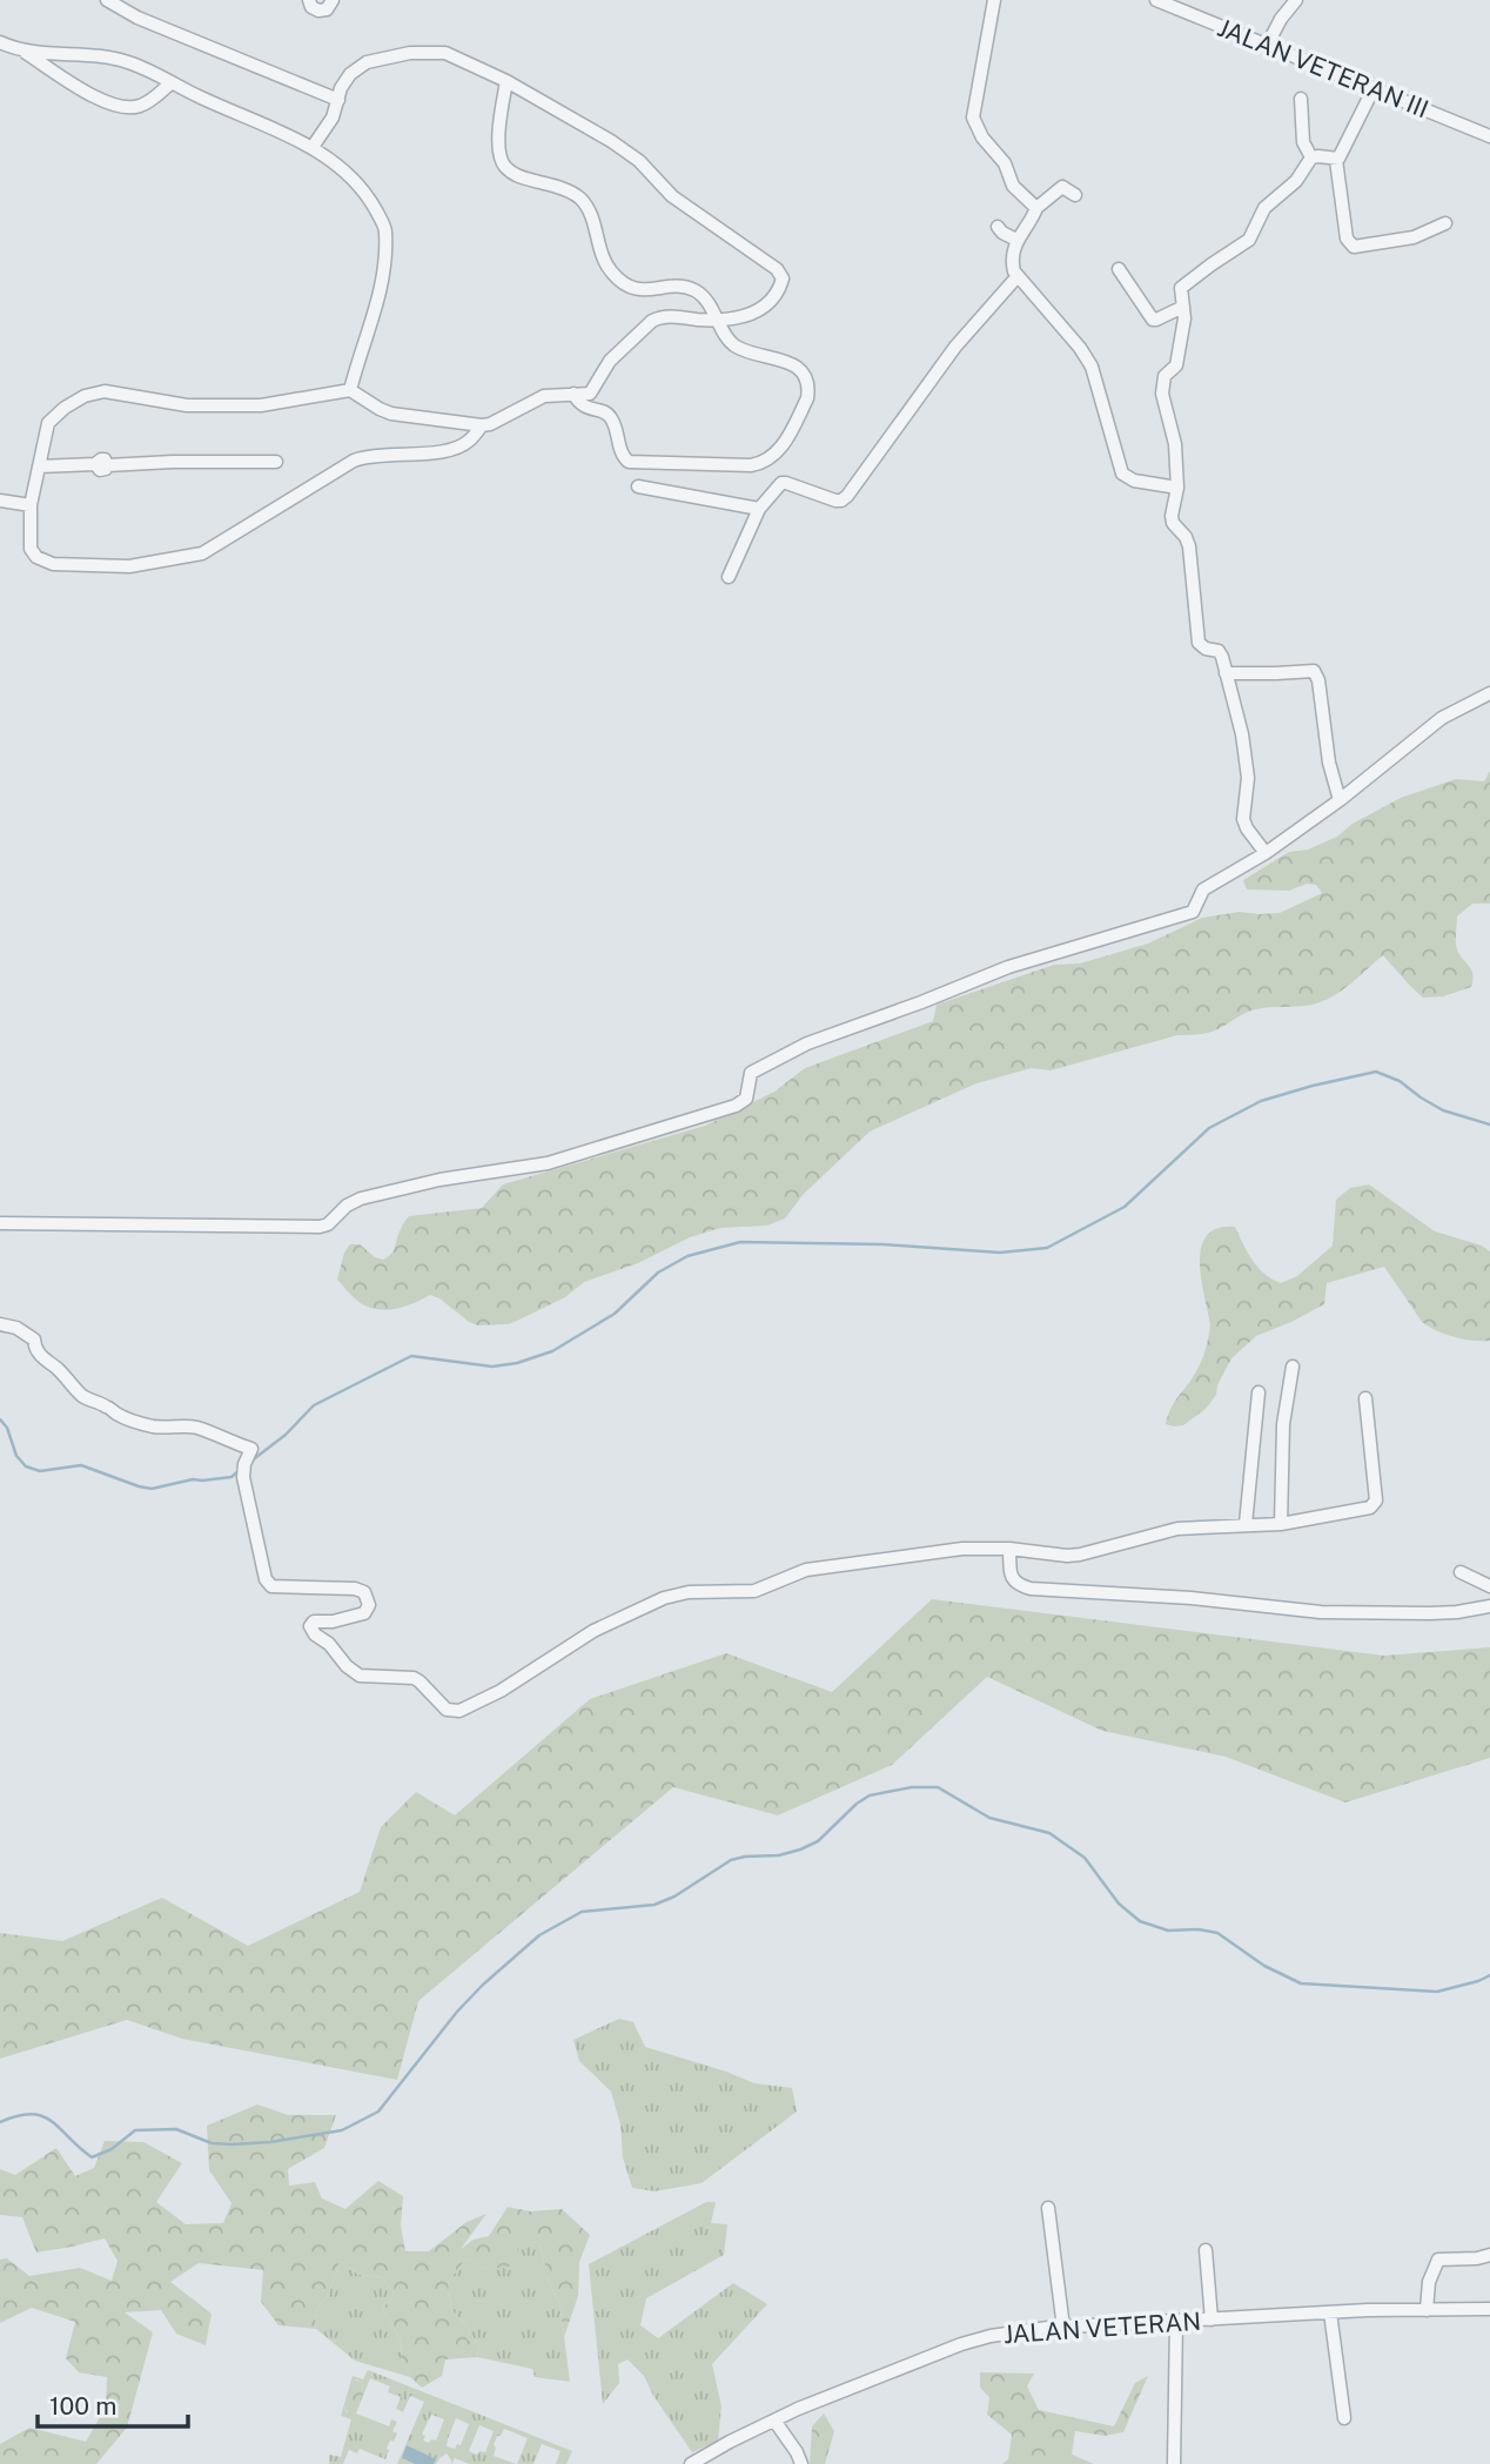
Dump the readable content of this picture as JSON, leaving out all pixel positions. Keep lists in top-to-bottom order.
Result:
{
  "streets": {
    "street": ["JALAN VETERAN III", "JALAN VETERAN"]
  },
  "scale_bar": "100 m"
}
